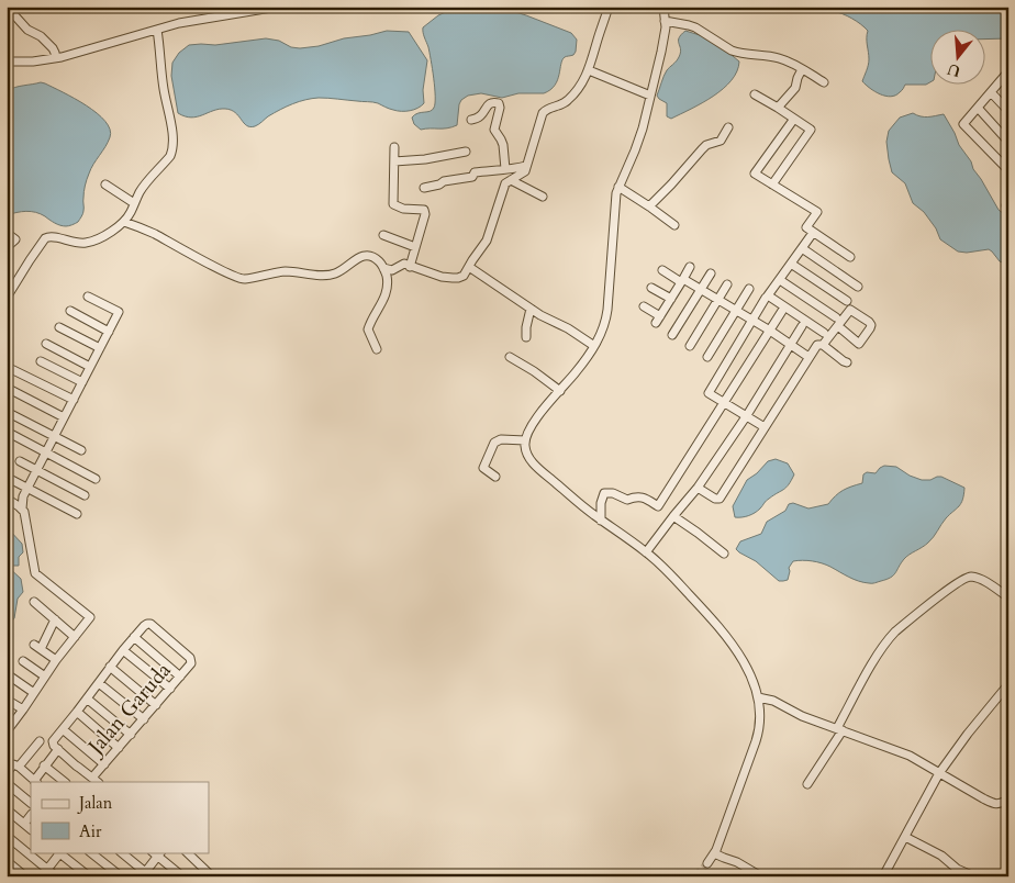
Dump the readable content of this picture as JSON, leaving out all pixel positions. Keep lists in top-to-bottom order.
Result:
{
  "streets": {
    "street": ["Jalan Garuda"]
  },
  "legend": ["Jalan", "Air"],
  "north": "bottom"
}
